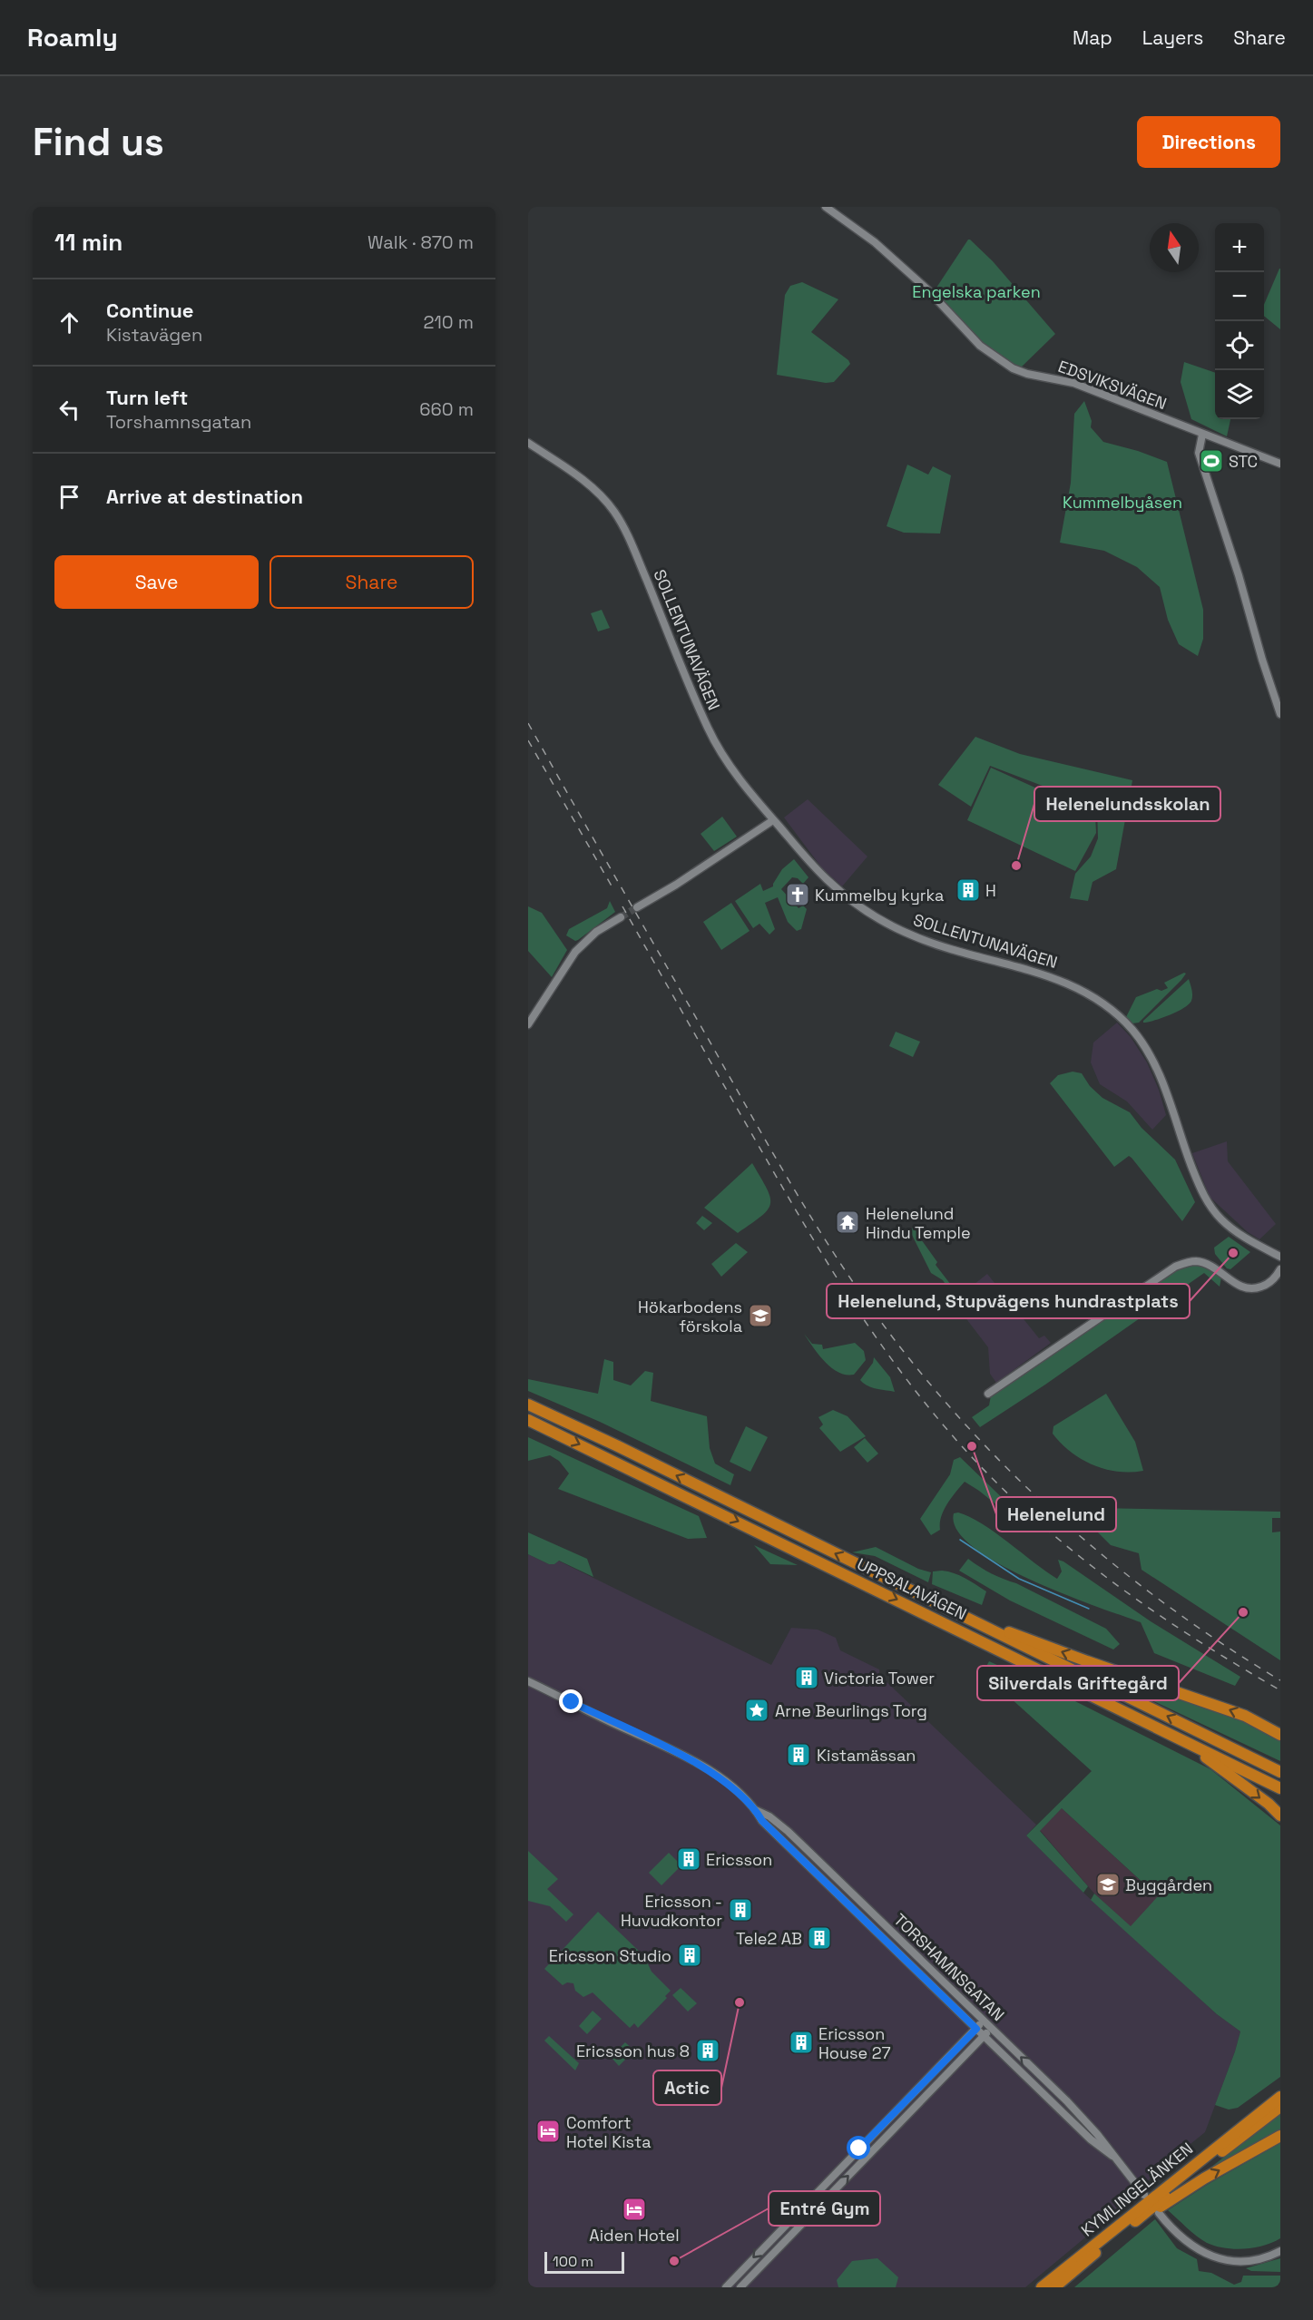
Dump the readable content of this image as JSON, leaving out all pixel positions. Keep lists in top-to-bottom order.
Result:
{
  "streets": {
    "highway": ["UPPSALAVÄGEN", "KYMLINGELÄNKEN"],
    "street": ["EDSVIKSVÄGEN", "SOLLENTUNAVÄGEN", "TORSHAMNSGATAN"]
  },
  "parks": ["Engelska parken", "Kummelbyåsen"],
  "places": {
    "sports": ["STC"],
    "other": [
      "Helenelundsskolan",
      "Helenelund, Stupvägens hundrastplats",
      "Helenelund",
      "Silverdals Griftegård",
      "Actic",
      "Entré Gym"
    ],
    "building": [
      "H",
      "Victoria Tower",
      "Kistamässan",
      "Ericsson",
      "Ericsson - Huvudkontor",
      "Tele2 AB",
      "Ericsson Studio",
      "Ericsson House 27",
      "Ericsson hus 8"
    ],
    "church": ["Kummelby kyrka"],
    "temple": ["Helenelund Hindu Temple"],
    "school or university": ["Hökarbodens förskola", "Byggården"],
    "place": ["Arne Beurlings Torg"],
    "hotel": ["Comfort Hotel Kista", "Aiden Hotel"]
  },
  "scale_bar": "100 m",
  "north": "top",
  "page": {
    "header": "Roamly",
    "nav": ["Map", "Layers", "Share"],
    "buttons": [
      "Directions",
      ["Save", "Share"]
    ],
    "title": "Find us",
    "heading": ["11 min", "Walk · 870 m"],
    "map_buttons": ["+", "−"],
    "list": [
      ["Continue", "Kistavägen", "210 m"],
      ["Turn left", "Torshamnsgatan", "660 m"],
      "Arrive at destination"
    ],
    "scale": "100 m"
  }
}
